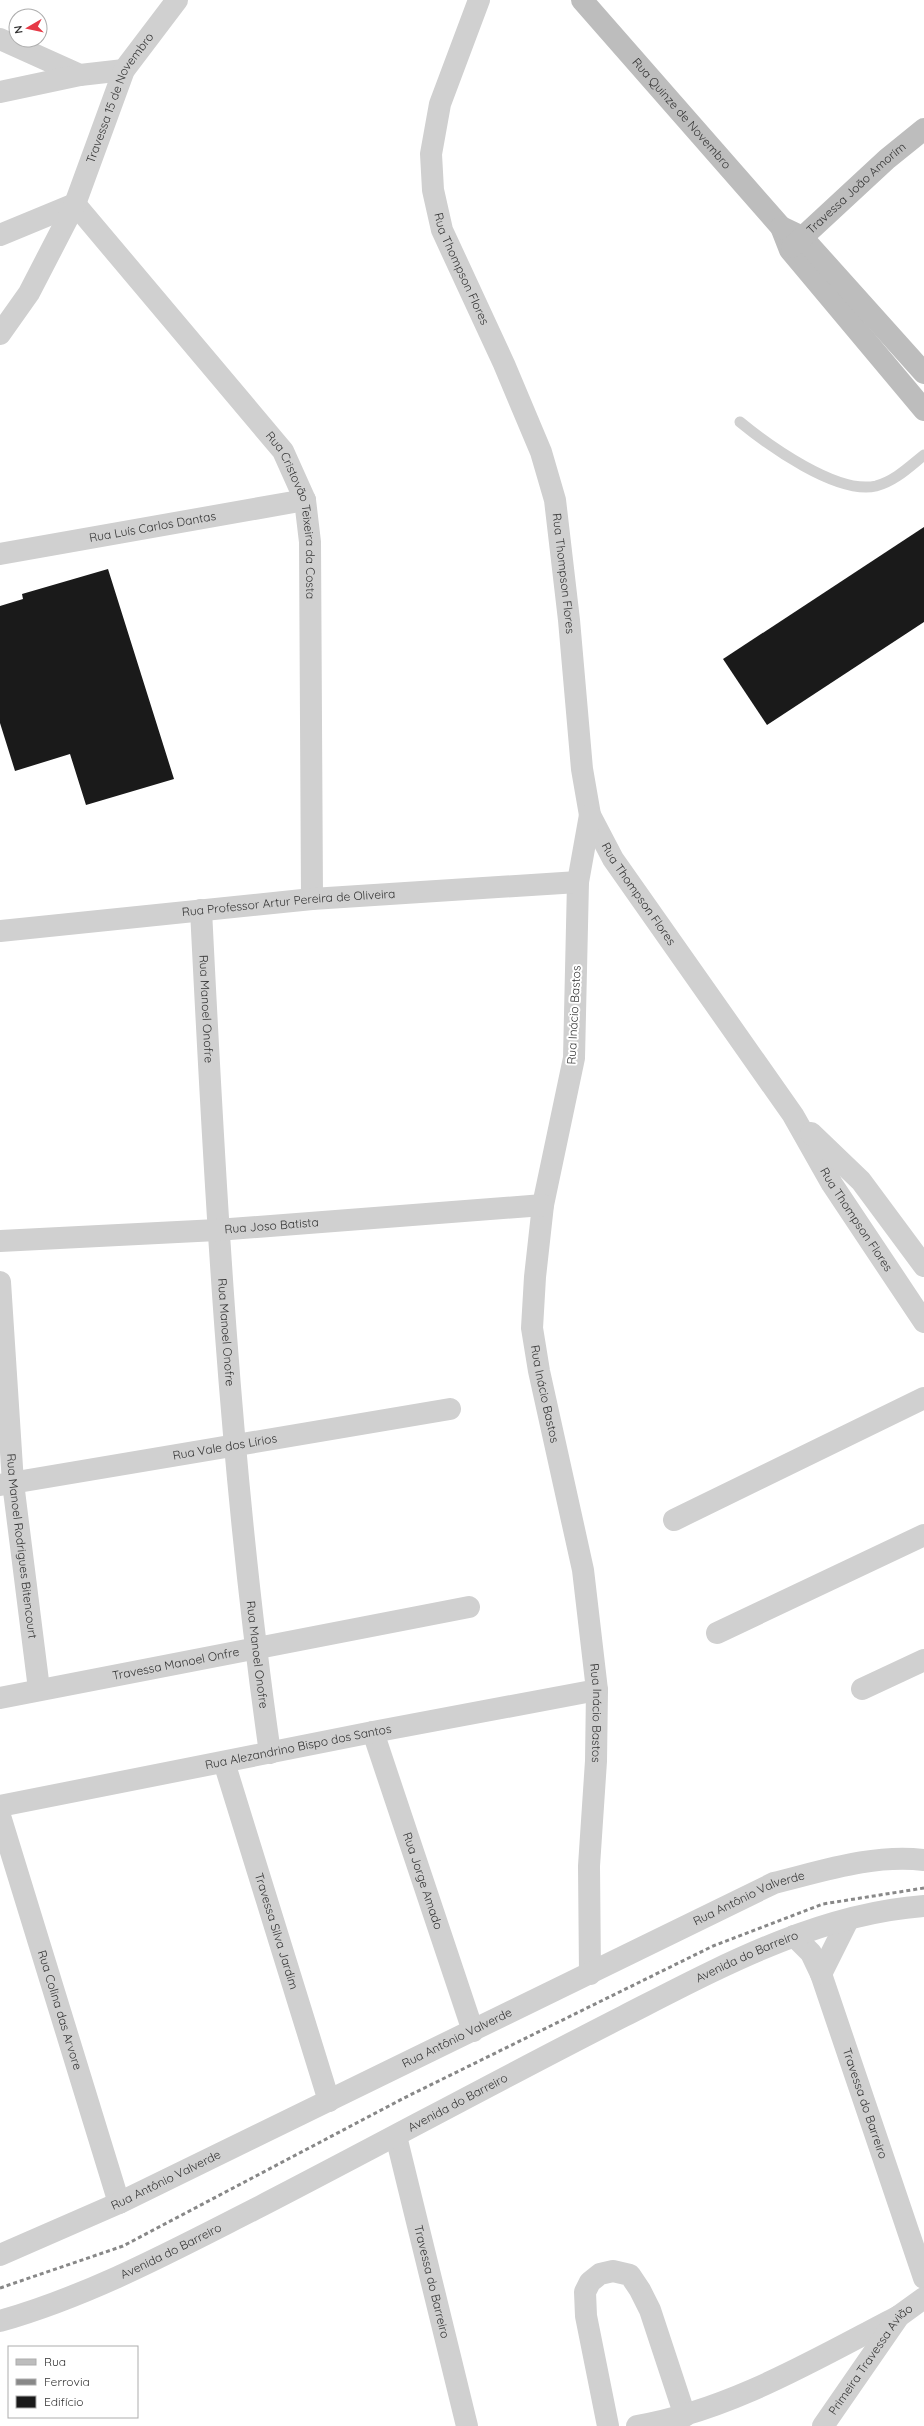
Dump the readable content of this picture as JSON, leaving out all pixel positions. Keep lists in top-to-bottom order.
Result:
{
  "streets": {
    "main road": ["Rua Quinze de Novembro", "Travessa João Amorim"],
    "street": [
      "Travessa 15 de Novembro",
      "Rua Thompson Flores",
      "Rua Cristovão Teixeira da Costa",
      "Rua Luís Carlos Dantas",
      "Rua Professor Artur Pereira de Oliveira",
      "Rua Manoel Onofre",
      "Rua Inácio Bastos",
      "Rua Joso Batista",
      "Rua Vale dos Lírios",
      "Rua Manoel Rodrigues Bitencourt",
      "Travessa Manoel Onfre",
      "Rua Alezandrino Bispo dos Santos",
      "Rua Jorge Amado",
      "Rua Antônio Valverde",
      "Travessa Silva Jardim",
      "Avenida do Barreiro",
      "Rua Colina das Arvore",
      "Travessa do Barreiro",
      "Primeira Travessa Avião"
    ]
  },
  "crossings": [
    ["Travessa 15 de Novembro", "Rua Cristovão Teixeira da Costa"],
    ["Rua Quinze de Novembro", "Travessa João Amorim"],
    ["Rua Thompson Flores", "Rua Inácio Bastos"],
    ["Rua Cristovão Teixeira da Costa", "Rua Luís Carlos Dantas"],
    ["Rua Cristovão Teixeira da Costa", "Rua Professor Artur Pereira de Oliveira"],
    ["Rua Professor Artur Pereira de Oliveira", "Rua Manoel Onofre"],
    ["Rua Professor Artur Pereira de Oliveira", "Rua Inácio Bastos"],
    ["Rua Manoel Onofre", "Rua Joso Batista"],
    ["Rua Manoel Onofre", "Rua Vale dos Lírios"],
    ["Rua Manoel Onofre", "Travessa Manoel Onfre"],
    ["Rua Manoel Onofre", "Rua Alezandrino Bispo dos Santos"],
    ["Rua Inácio Bastos", "Rua Joso Batista"],
    ["Rua Inácio Bastos", "Rua Alezandrino Bispo dos Santos"],
    ["Rua Inácio Bastos", "Rua Antônio Valverde"],
    ["Rua Vale dos Lírios", "Rua Manoel Rodrigues Bitencourt"],
    ["Rua Manoel Rodrigues Bitencourt", "Travessa Manoel Onfre"],
    ["Rua Alezandrino Bispo dos Santos", "Rua Jorge Amado"],
    ["Rua Alezandrino Bispo dos Santos", "Travessa Silva Jardim"],
    ["Rua Jorge Amado", "Rua Antônio Valverde"],
    ["Rua Antônio Valverde", "Travessa Silva Jardim"],
    ["Rua Antônio Valverde", "Rua Colina das Arvore"],
    ["Avenida do Barreiro", "Travessa do Barreiro"]
  ],
  "legend": ["Rua", "Ferrovia", "Edifício"],
  "north": "left"
}
